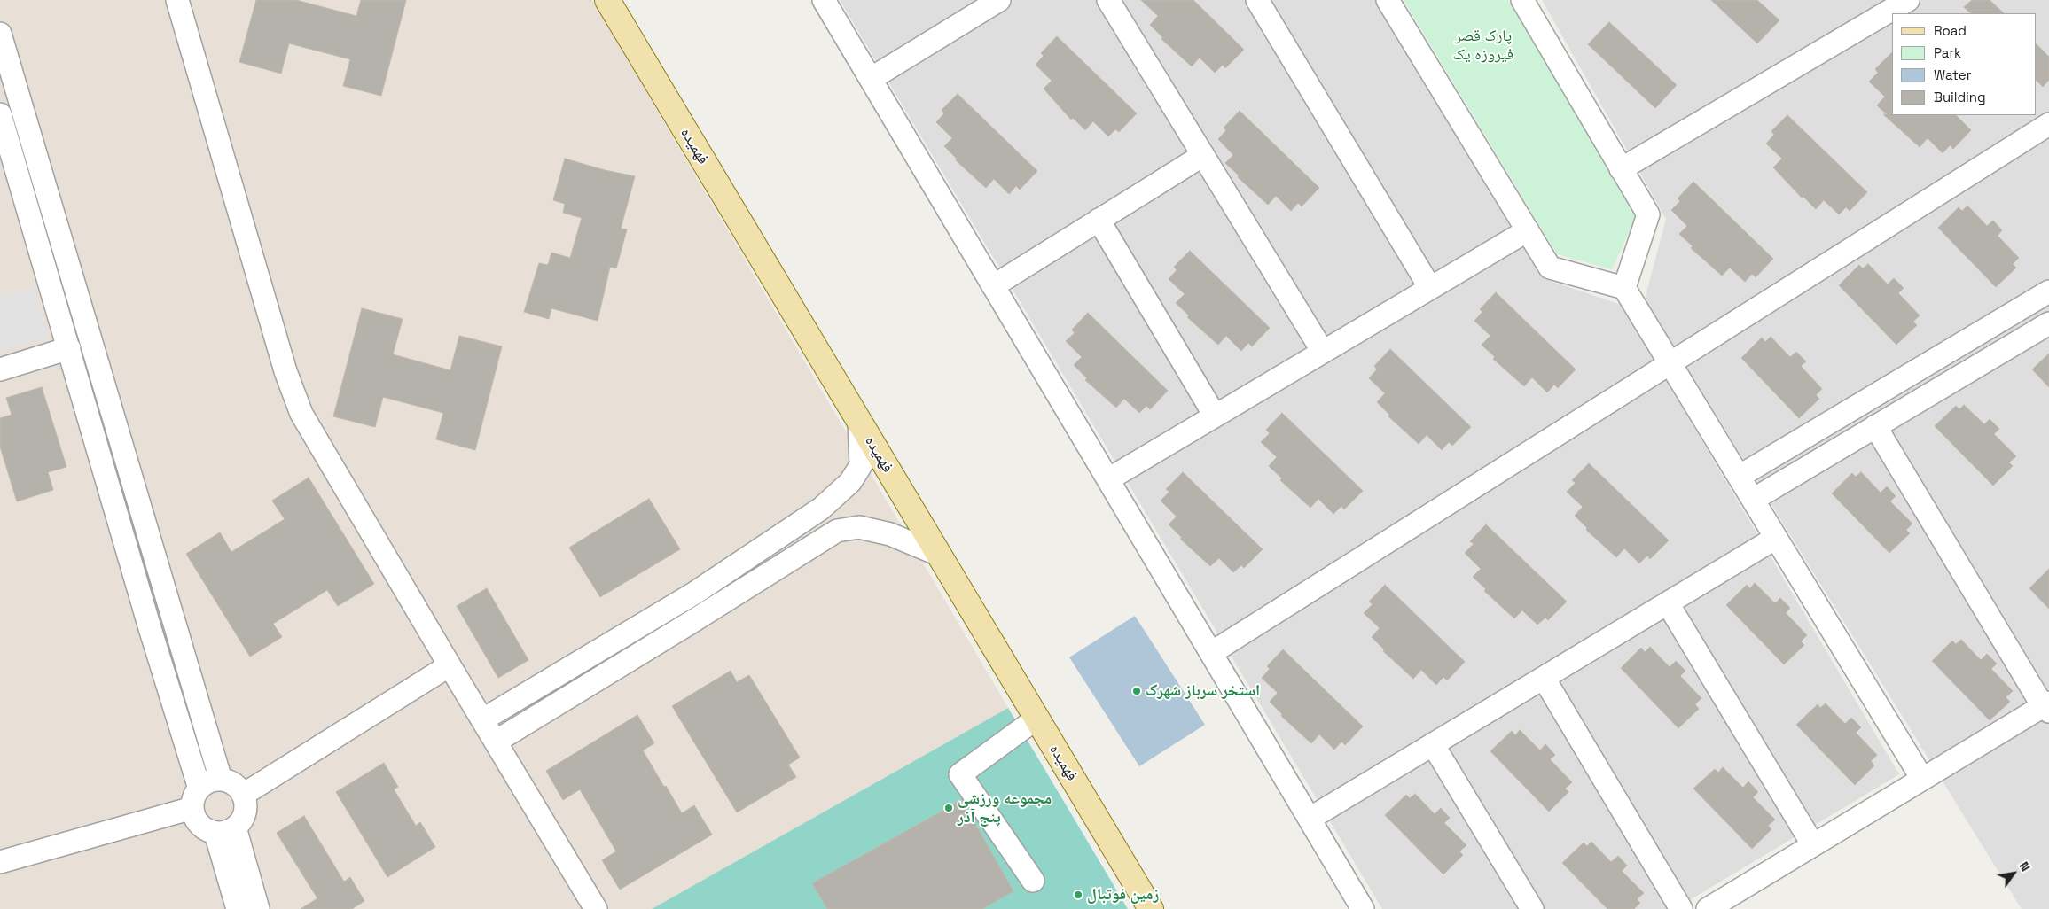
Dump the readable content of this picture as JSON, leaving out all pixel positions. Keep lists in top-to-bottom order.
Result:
{
  "streets": {
    "main road": ["فهمیده"]
  },
  "parks": ["پارک قصر فیروزه یک"],
  "places": ["استخر سرباز شهرک", "مجموعه ورزشی پنج آذر", "زمین فوتبال"],
  "legend": [
    "Road",
    "Park",
    "Water",
    "Building"
  ],
  "north": "top right"
}
